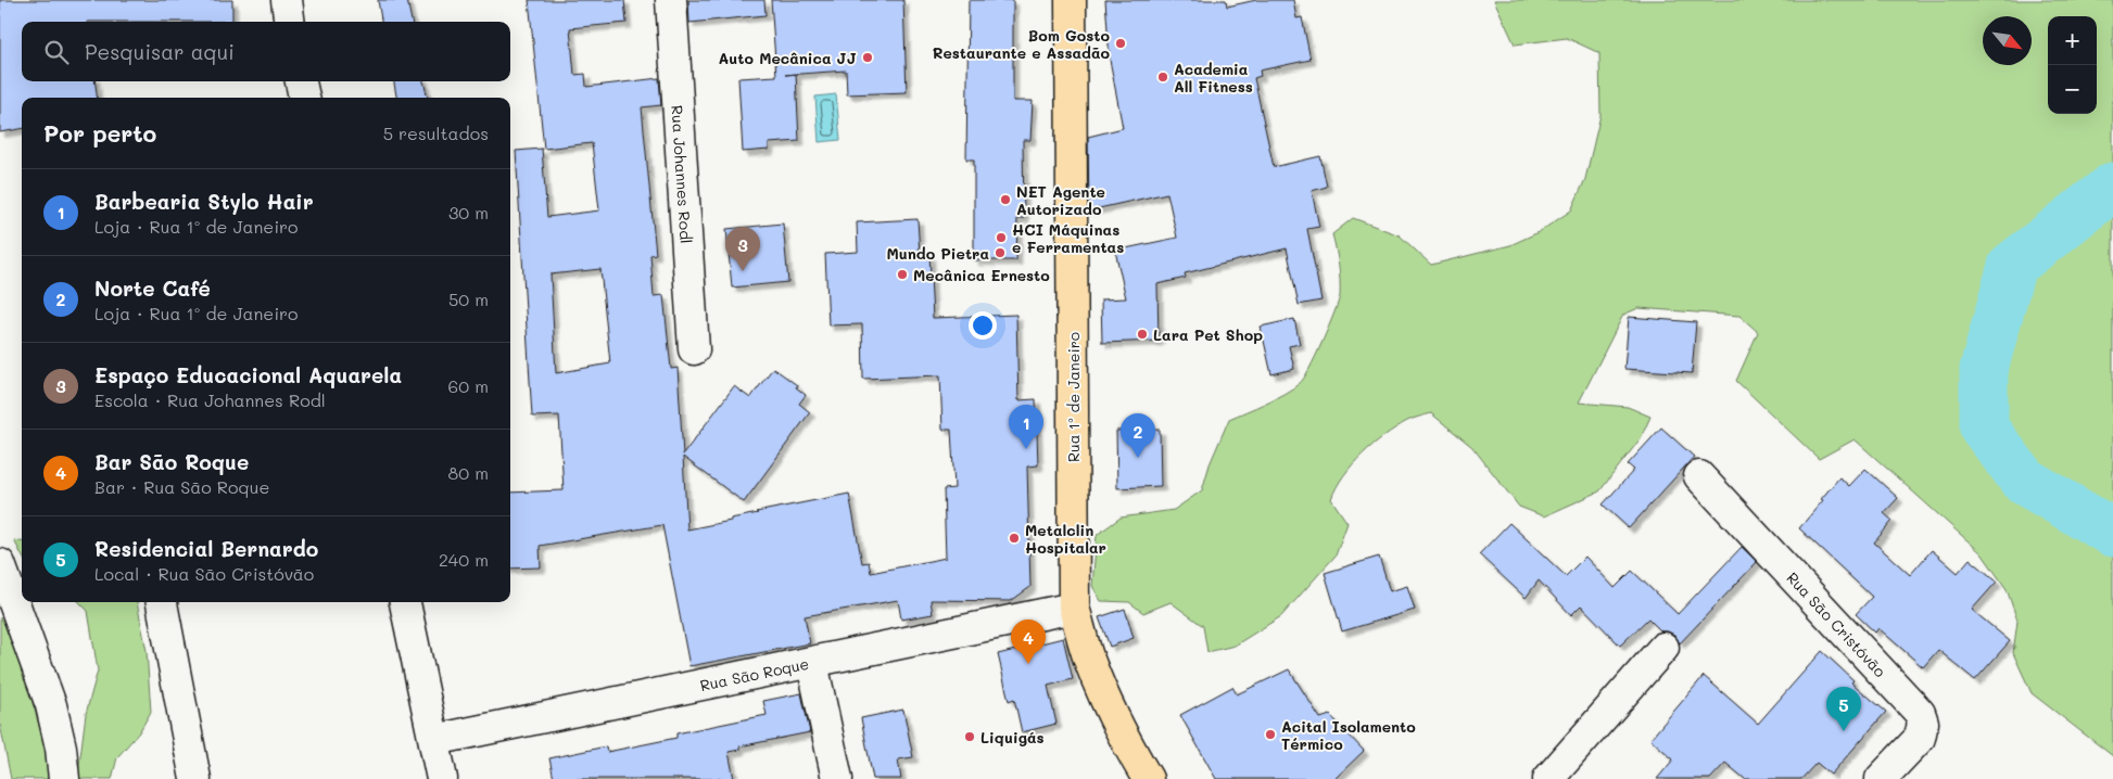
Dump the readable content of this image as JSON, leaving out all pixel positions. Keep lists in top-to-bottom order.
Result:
{
  "streets": {
    "main road": ["Rua 1º de Janeiro"],
    "street": ["Rua Johannes Rodl", "Rua São Cristóvão", "Rua São Roque"]
  },
  "crossings": [
    ["Rua 1º de Janeiro", "Rua São Roque"]
  ],
  "places": [
    "Bom Gosto Restaurante e Assadão",
    "Auto Mecânica JJ",
    "Academia All Fitness",
    "NET Agente Autorizado",
    "HCI Máquinas e Ferramentas",
    "Mundo Pietra",
    "Mecânica Ernesto",
    "Lara Pet Shop",
    "Metalclin Hospitalar",
    "Acital Isolamento Térmico",
    "Liquigás"
  ],
  "north": "bottom right",
  "page": {
    "map_buttons": ["+", "−"],
    "search": "Pesquisar aqui",
    "heading": ["Por perto", "5 resultados"],
    "list": [
      {
        "mark": "1",
        "name": "Barbearia Stylo Hair",
        "note": "Loja · Rua 1º de Janeiro",
        "value": "30 m"
      },
      {
        "mark": "2",
        "name": "Norte Café",
        "note": "Loja · Rua 1º de Janeiro",
        "value": "50 m"
      },
      {
        "mark": "3",
        "name": "Espaço Educacional Aquarela",
        "note": "Escola · Rua Johannes Rodl",
        "value": "60 m"
      },
      {
        "mark": "4",
        "name": "Bar São Roque",
        "note": "Bar · Rua São Roque",
        "value": "80 m"
      },
      {
        "mark": "5",
        "name": "Residencial Bernardo",
        "note": "Local · Rua São Cristóvão",
        "value": "240 m"
      }
    ],
    "pins": [
      "3",
      "1",
      "2",
      "4",
      "5"
    ]
  }
}
